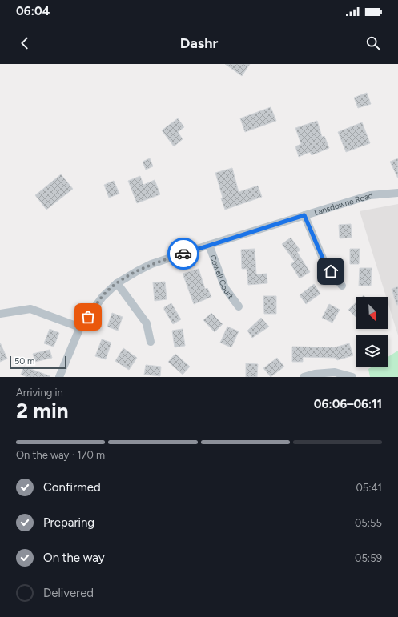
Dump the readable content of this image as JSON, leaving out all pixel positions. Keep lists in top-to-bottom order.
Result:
{
  "streets": {
    "street": ["Lansdowne Road", "Cowell Court"]
  },
  "crossings": [
    ["Lansdowne Road", "Cowell Court"]
  ],
  "scale_bar": "50 m",
  "north": "bottom right",
  "page": {
    "status": "06:04",
    "header": "Dashr",
    "scale": "50 m",
    "heading": ["2 min", "Arriving in", "06:06–06:11"],
    "bar": "On the way · 170 m",
    "list": [
      ["Confirmed", "05:41"],
      ["Preparing", "05:55"],
      ["On the way", "05:59"],
      "Delivered"
    ]
  }
}
